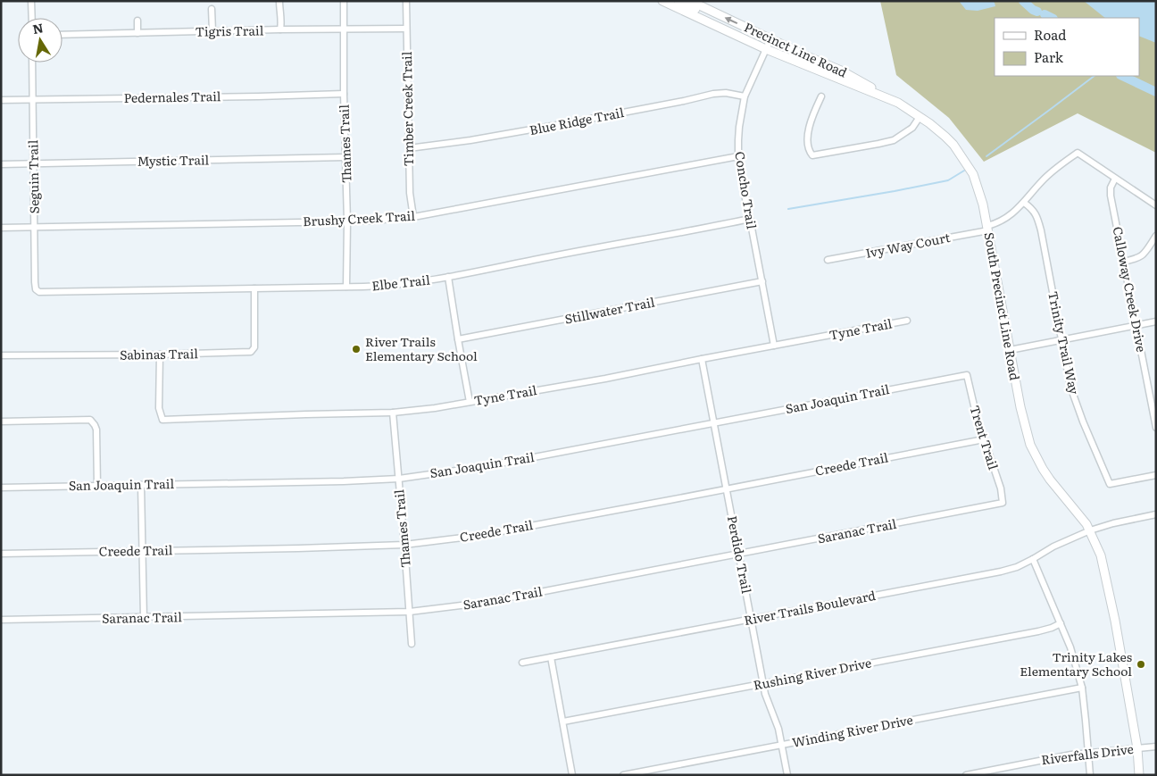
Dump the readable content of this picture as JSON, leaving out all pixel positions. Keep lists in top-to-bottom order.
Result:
{
  "streets": {
    "main road": ["Precinct Line Road", "South Precinct Line Road"],
    "street": [
      "Tigris Trail",
      "Pedernales Trail",
      "Timber Creek Trail",
      "Blue Ridge Trail",
      "Thames Trail",
      "Mystic Trail",
      "Seguin Trail",
      "Concho Trail",
      "Brushy Creek Trail",
      "Ivy Way Court",
      "Elbe Trail",
      "Calloway Creek Drive",
      "Stillwater Trail",
      "Tyne Trail",
      "Trinity Trail Way",
      "Sabinas Trail",
      "San Joaquin Trail",
      "Trent Trail",
      "Creede Trail",
      "Saranac Trail",
      "Perdido Trail",
      "River Trails Boulevard",
      "Rushing River Drive",
      "Winding River Drive",
      "Riverfalls Drive"
    ]
  },
  "crossings": [
    ["Tigris Trail", "Timber Creek Trail"],
    ["Tigris Trail", "Thames Trail"],
    ["Precinct Line Road", "Concho Trail"],
    ["Precinct Line Road", "South Precinct Line Road"],
    ["Pedernales Trail", "Thames Trail"],
    ["Pedernales Trail", "Seguin Trail"],
    ["Timber Creek Trail", "Blue Ridge Trail"],
    ["Timber Creek Trail", "Brushy Creek Trail"],
    ["Blue Ridge Trail", "Concho Trail"],
    ["Thames Trail", "Mystic Trail"],
    ["Thames Trail", "Brushy Creek Trail"],
    ["Thames Trail", "Elbe Trail"],
    ["Thames Trail", "Tyne Trail"],
    ["Thames Trail", "San Joaquin Trail"],
    ["Thames Trail", "Creede Trail"],
    ["Thames Trail", "Saranac Trail"],
    ["Mystic Trail", "Seguin Trail"],
    ["Seguin Trail", "Brushy Creek Trail"],
    ["Seguin Trail", "Elbe Trail"],
    ["Concho Trail", "Brushy Creek Trail"],
    ["Concho Trail", "Elbe Trail"],
    ["Concho Trail", "South Precinct Line Road"],
    ["Concho Trail", "Stillwater Trail"],
    ["Concho Trail", "Tyne Trail"],
    ["Ivy Way Court", "Calloway Creek Drive"],
    ["Ivy Way Court", "South Precinct Line Road"],
    ["Ivy Way Court", "Trinity Trail Way"],
    ["Elbe Trail", "Sabinas Trail"],
    ["South Precinct Line Road", "River Trails Boulevard"],
    ["South Precinct Line Road", "Riverfalls Drive"],
    ["Tyne Trail", "Sabinas Trail"],
    ["Tyne Trail", "Perdido Trail"],
    ["San Joaquin Trail", "Trent Trail"],
    ["San Joaquin Trail", "Perdido Trail"],
    ["Trent Trail", "Creede Trail"],
    ["Trent Trail", "Saranac Trail"],
    ["Creede Trail", "Perdido Trail"],
    ["Saranac Trail", "Perdido Trail"],
    ["Perdido Trail", "River Trails Boulevard"],
    ["Perdido Trail", "Rushing River Drive"],
    ["Perdido Trail", "Winding River Drive"]
  ],
  "places": ["River Trails Elementary School", "Trinity Lakes Elementary School"],
  "legend": ["Road", "Park"],
  "north": "top"
}
